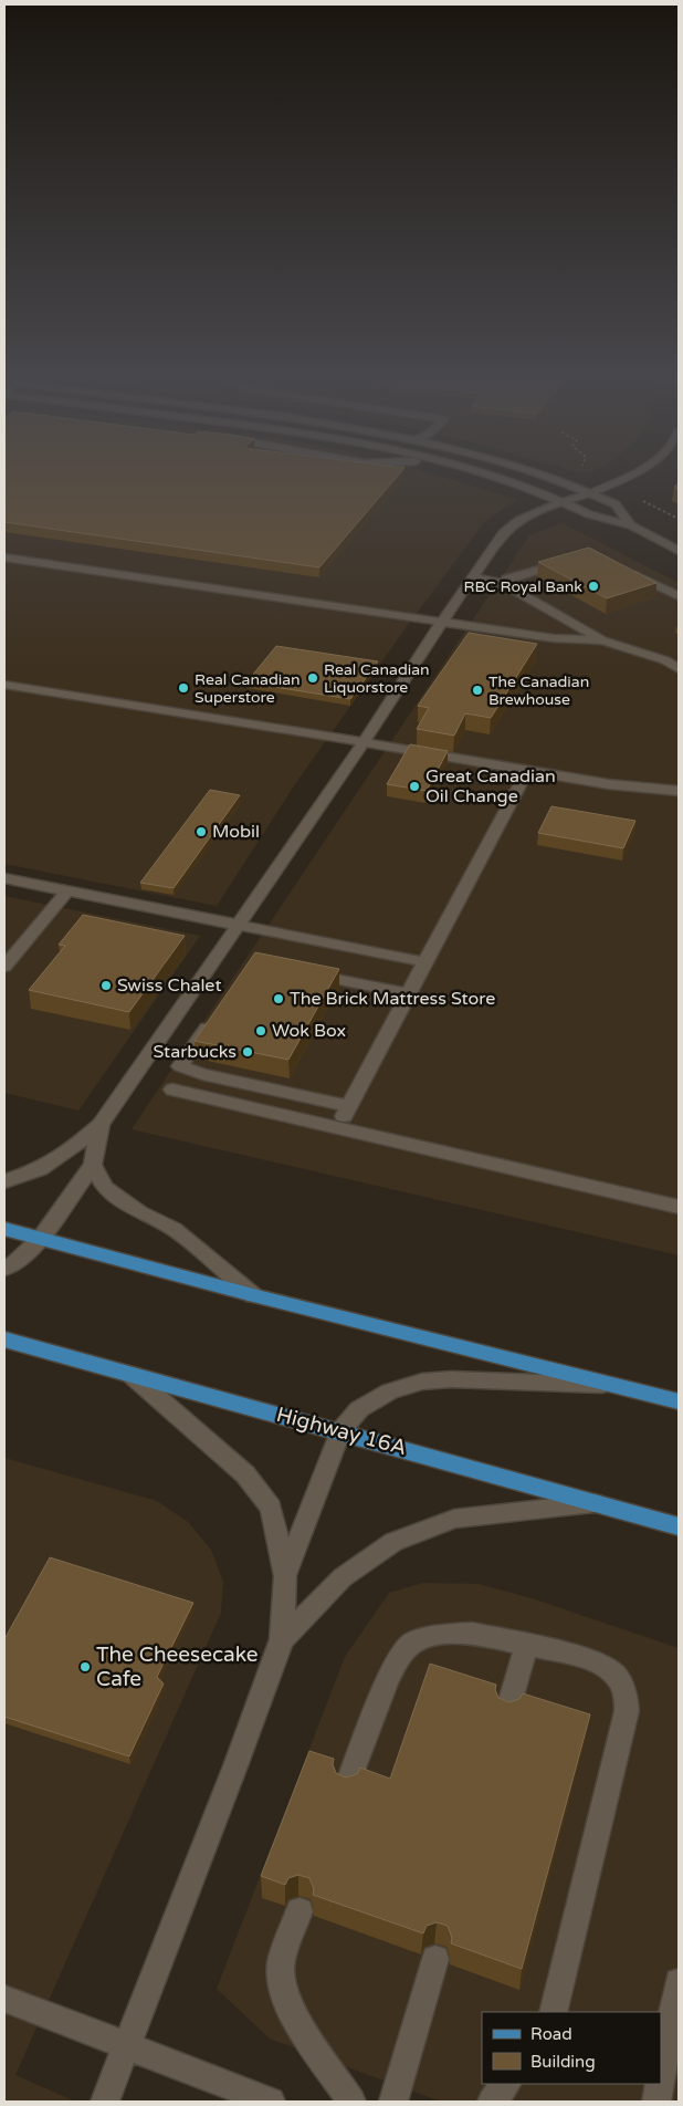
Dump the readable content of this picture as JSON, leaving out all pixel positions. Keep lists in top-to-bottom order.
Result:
{
  "streets": {
    "main road": ["Highway 16A"]
  },
  "places": [
    "RBC Royal Bank",
    "Real Canadian Liquorstore",
    "Real Canadian Superstore",
    "The Canadian Brewhouse",
    "Great Canadian Oil Change",
    "Mobil",
    "Swiss Chalet",
    "The Brick Mattress Store",
    "Wok Box",
    "Starbucks",
    "The Cheesecake Cafe"
  ],
  "legend": ["Road", "Building"]
}
